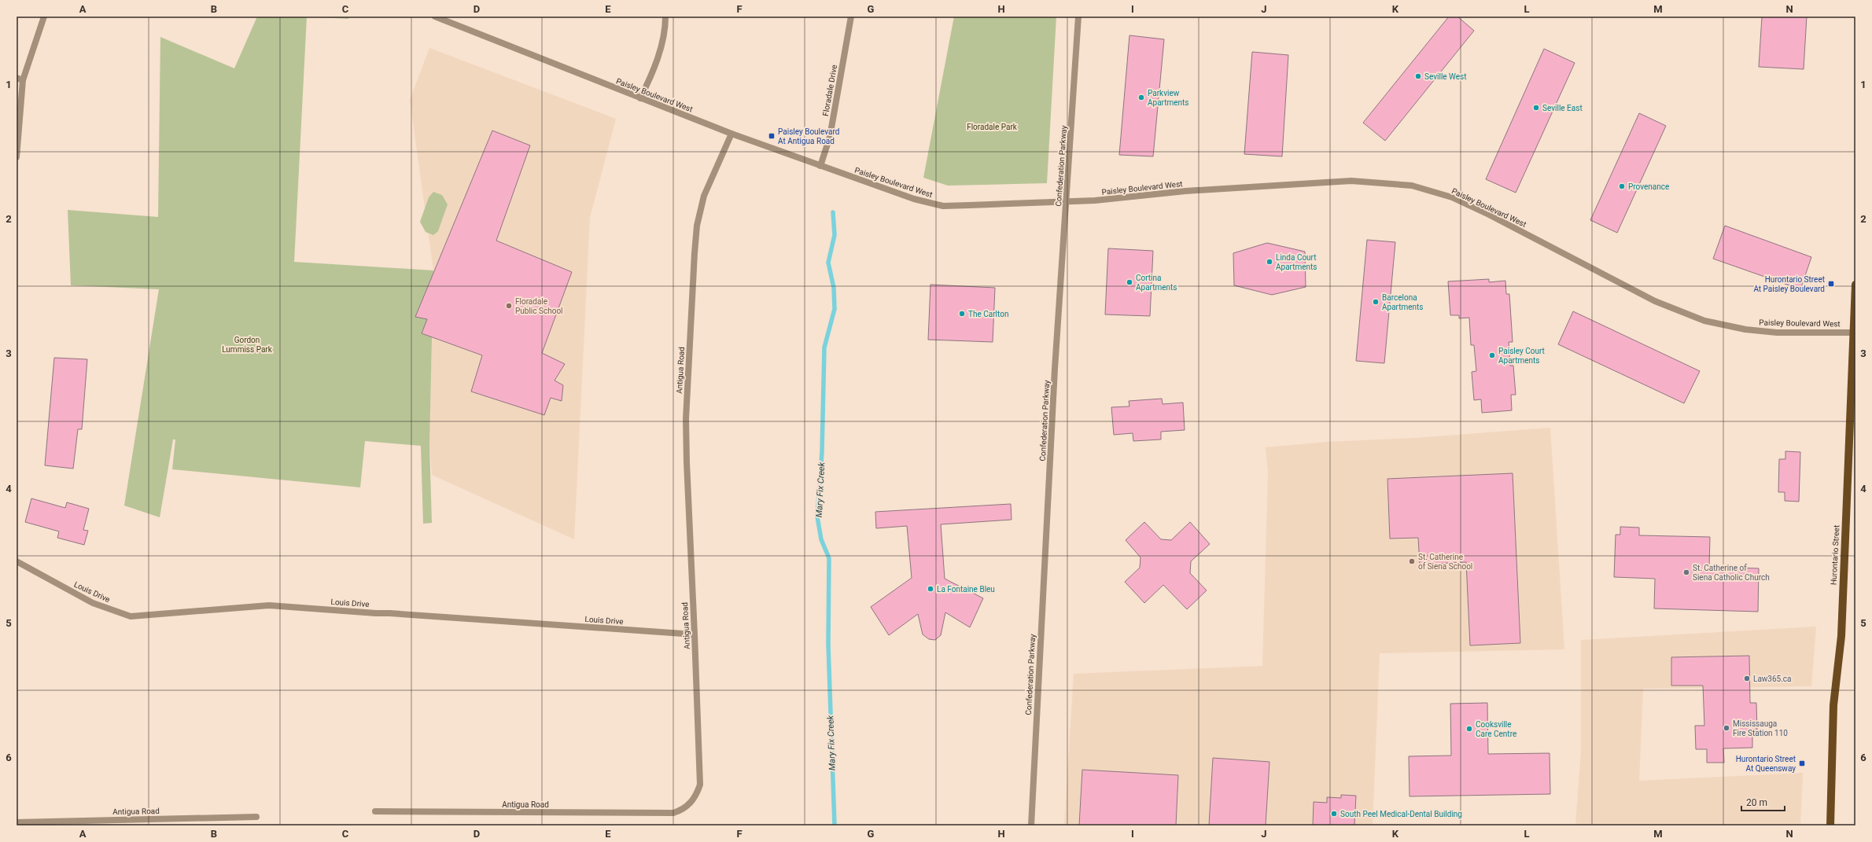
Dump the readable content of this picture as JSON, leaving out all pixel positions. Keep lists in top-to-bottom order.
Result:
{
  "streets": {
    "main road": ["Hurontario Street"],
    "street": [
      "Floradale Drive",
      "Paisley Boulevard West",
      "Confederation Parkway",
      "Antigua Road",
      "Louis Drive"
    ]
  },
  "crossings": [
    ["Floradale Drive", "Paisley Boulevard West"],
    ["Paisley Boulevard West", "Confederation Parkway"],
    ["Paisley Boulevard West", "Antigua Road"],
    ["Paisley Boulevard West", "Hurontario Street"],
    ["Antigua Road", "Louis Drive"]
  ],
  "water": ["Mary Fix Creek"],
  "parks": ["Floradale Park", "Gordon Lummiss Park"],
  "places": {
    "other": [
      "Seville West",
      "Parkview Apartments",
      "Seville East",
      "Provenance",
      "Linda Court Apartments",
      "Cortina Apartments",
      "Barcelona Apartments",
      "Floradale Public School",
      "The Carlton",
      "Paisley Court Apartments",
      "St. Catherine of Siena School",
      "St. Catherine of Siena Catholic Church",
      "La Fontaine Bleu",
      "Law365.ca",
      "Mississauga Fire Station 110",
      "Cooksville Care Centre",
      "South Peel Medical-Dental Building"
    ],
    "transit": ["Paisley Boulevard At Antigua Road", "Hurontario Street At Paisley Boulevard", "Hurontario Street At Queensway"]
  },
  "scale_bar": "20 m",
  "grid": {
    "columns": [
      "A",
      "B",
      "C",
      "D",
      "E",
      "F",
      "G",
      "H",
      "I",
      "J",
      "K",
      "L",
      "M",
      "N"
    ],
    "rows": [
      "1",
      "2",
      "3",
      "4",
      "5",
      "6"
    ]
  }
}
